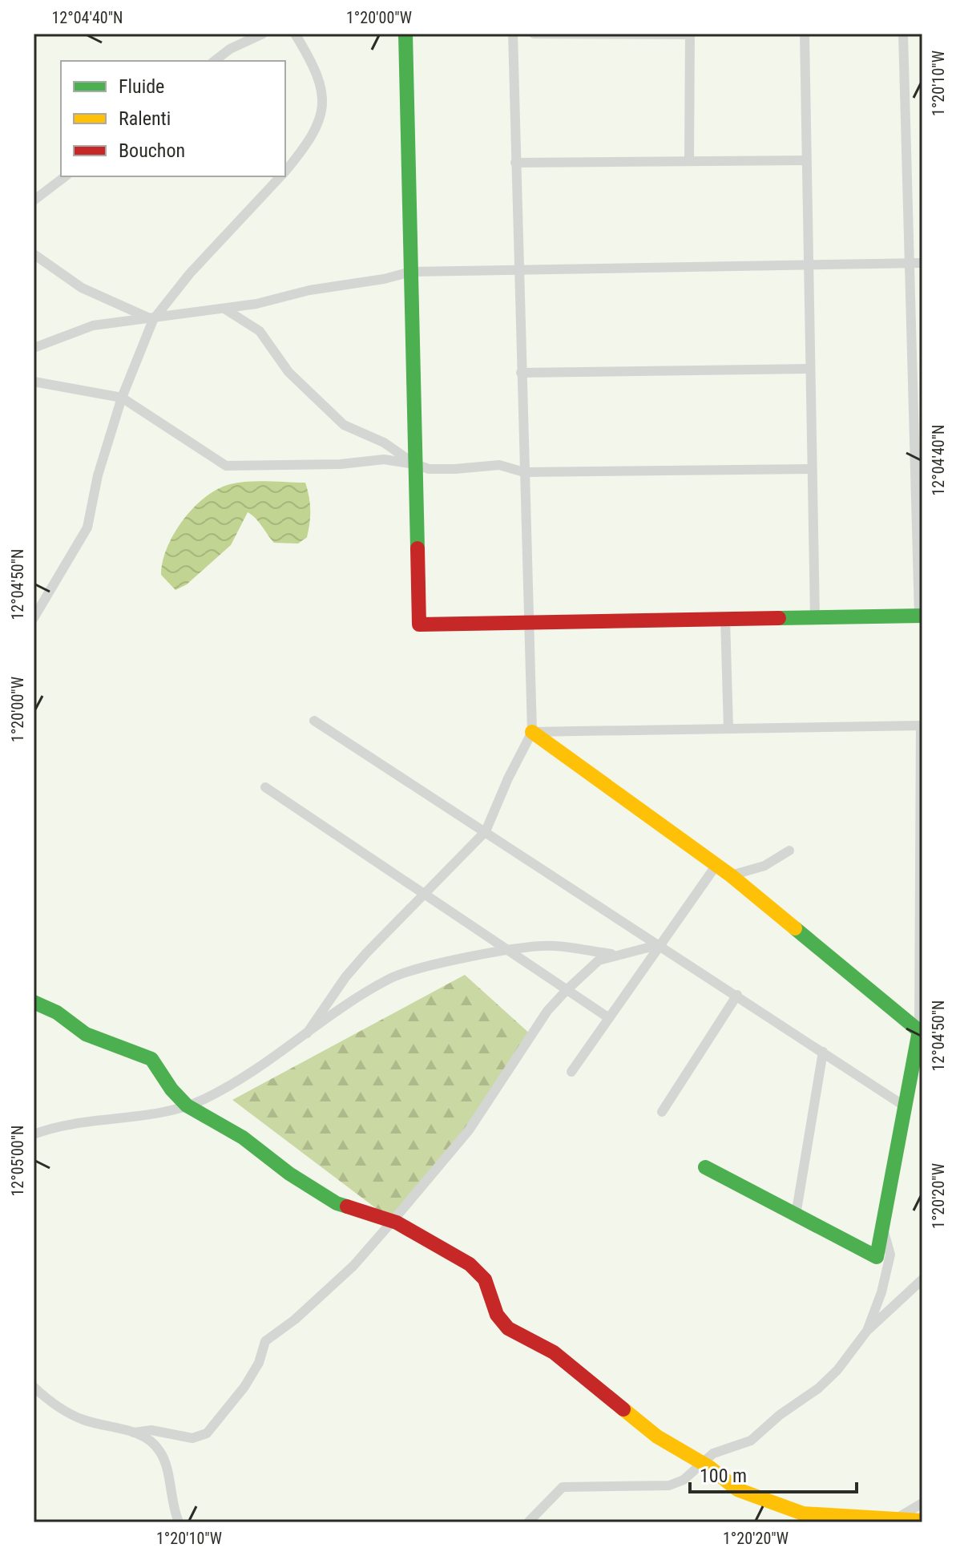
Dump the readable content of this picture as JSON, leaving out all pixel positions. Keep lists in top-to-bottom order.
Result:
{
  "legend": ["Fluide", "Ralenti", "Bouchon"],
  "scale_bar": "100 m",
  "coordinates": [
    "12°04'40\"N",
    "1°20'00\"W",
    "1°20'10\"W",
    "12°04'50\"N",
    "12°05'00\"N",
    "1°20'20\"W"
  ]
}
